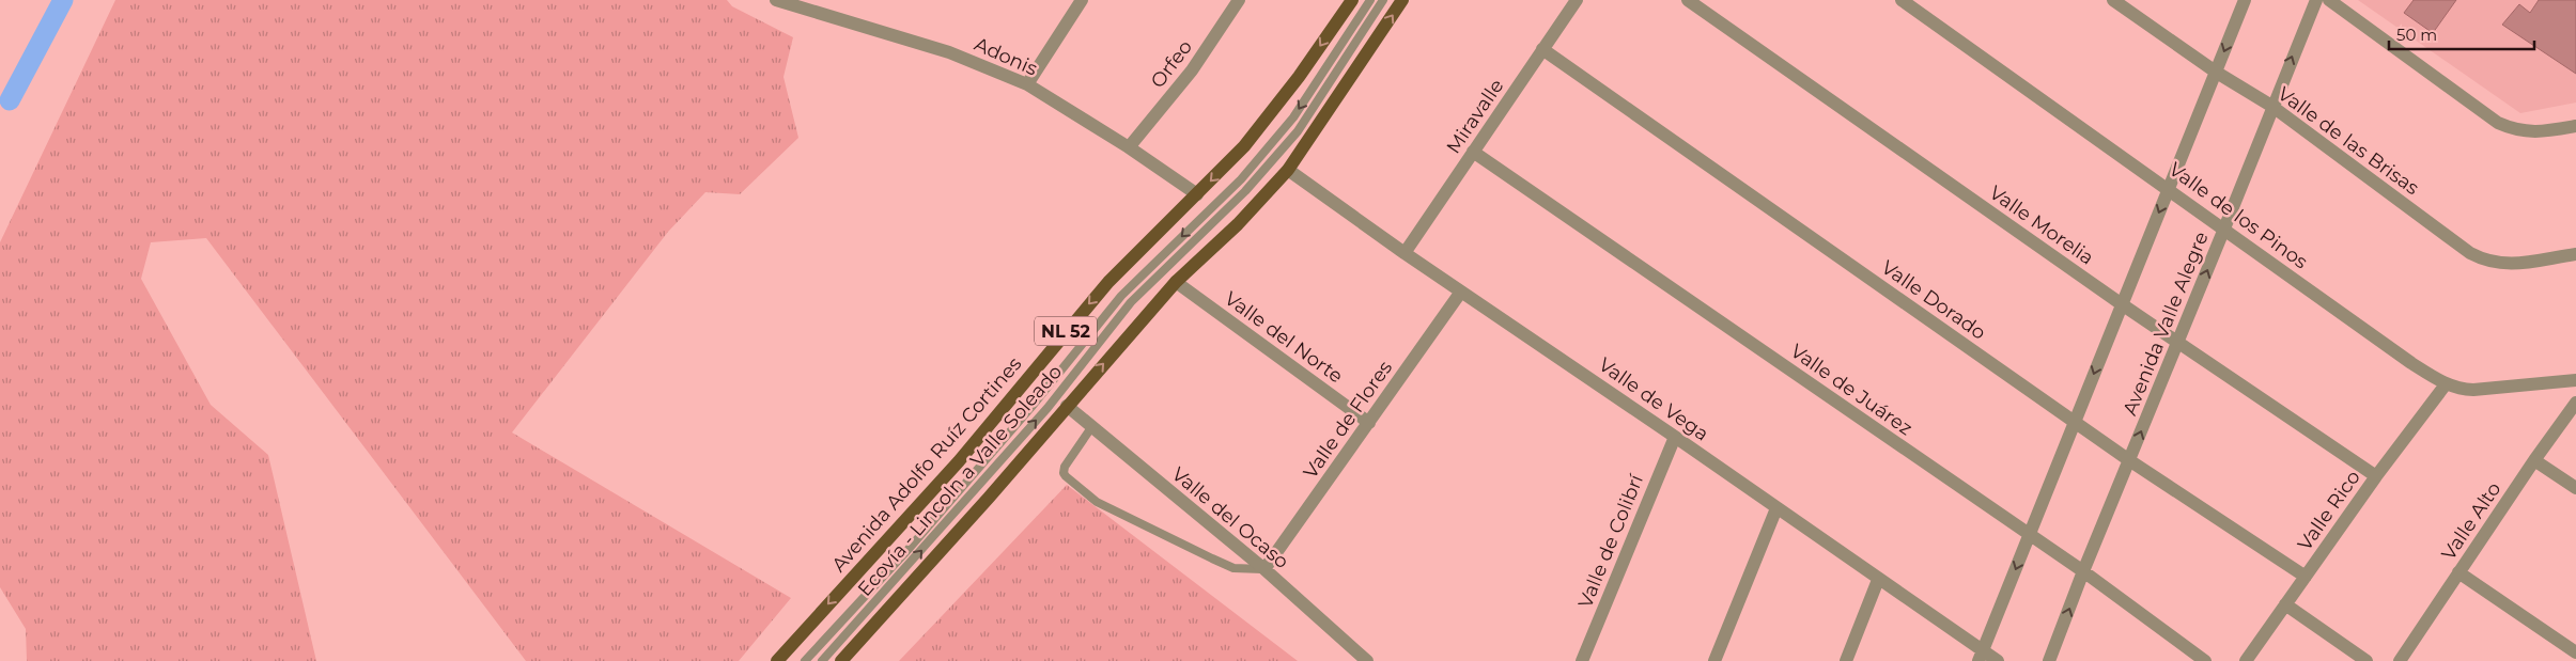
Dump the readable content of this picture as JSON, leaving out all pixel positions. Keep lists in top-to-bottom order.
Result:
{
  "streets": {
    "main road": ["NL 52", "Avenida Adolfo Ruíz Cortines"],
    "street": [
      "Adonis",
      "Orfeo",
      "Miravalle",
      "Valle de las Brisas",
      "Valle de los Pinos",
      "Valle Morelia",
      "Valle Dorado",
      "Avenida Valle Alegre",
      "Valle del Norte",
      "Valle de Juárez",
      "Valle de Vega",
      "Valle de Flores",
      "Valle Rico",
      "Valle del Ocaso",
      "Valle Alto",
      "Valle de Colibrí"
    ],
    "lane": ["Ecovía - Lincoln a Valle Soleado"]
  },
  "crossings": [
    ["Adonis", "Orfeo"],
    ["Adonis", "Avenida Adolfo Ruíz Cortines"],
    ["Miravalle", "Valle Dorado"],
    ["Miravalle", "Valle de Juárez"],
    ["Miravalle", "Valle de Vega"],
    ["Valle de las Brisas", "Avenida Valle Alegre"],
    ["Valle de los Pinos", "Avenida Valle Alegre"],
    ["Valle de los Pinos", "Valle Rico"],
    ["Valle Morelia", "Avenida Valle Alegre"],
    ["Valle Morelia", "Valle Rico"],
    ["Valle Dorado", "Avenida Valle Alegre"],
    ["Valle Dorado", "Valle Rico"],
    ["Avenida Valle Alegre", "Valle de Juárez"],
    ["NL 52", "Valle del Norte"],
    ["NL 52", "Valle de Vega"],
    ["NL 52", "Valle del Ocaso"],
    ["Valle del Norte", "Valle de Flores"],
    ["Valle de Vega", "Valle de Flores"],
    ["Valle de Vega", "Valle de Colibrí"],
    ["Valle de Flores", "Valle del Ocaso"]
  ],
  "scale_bar": "50 m"
}
